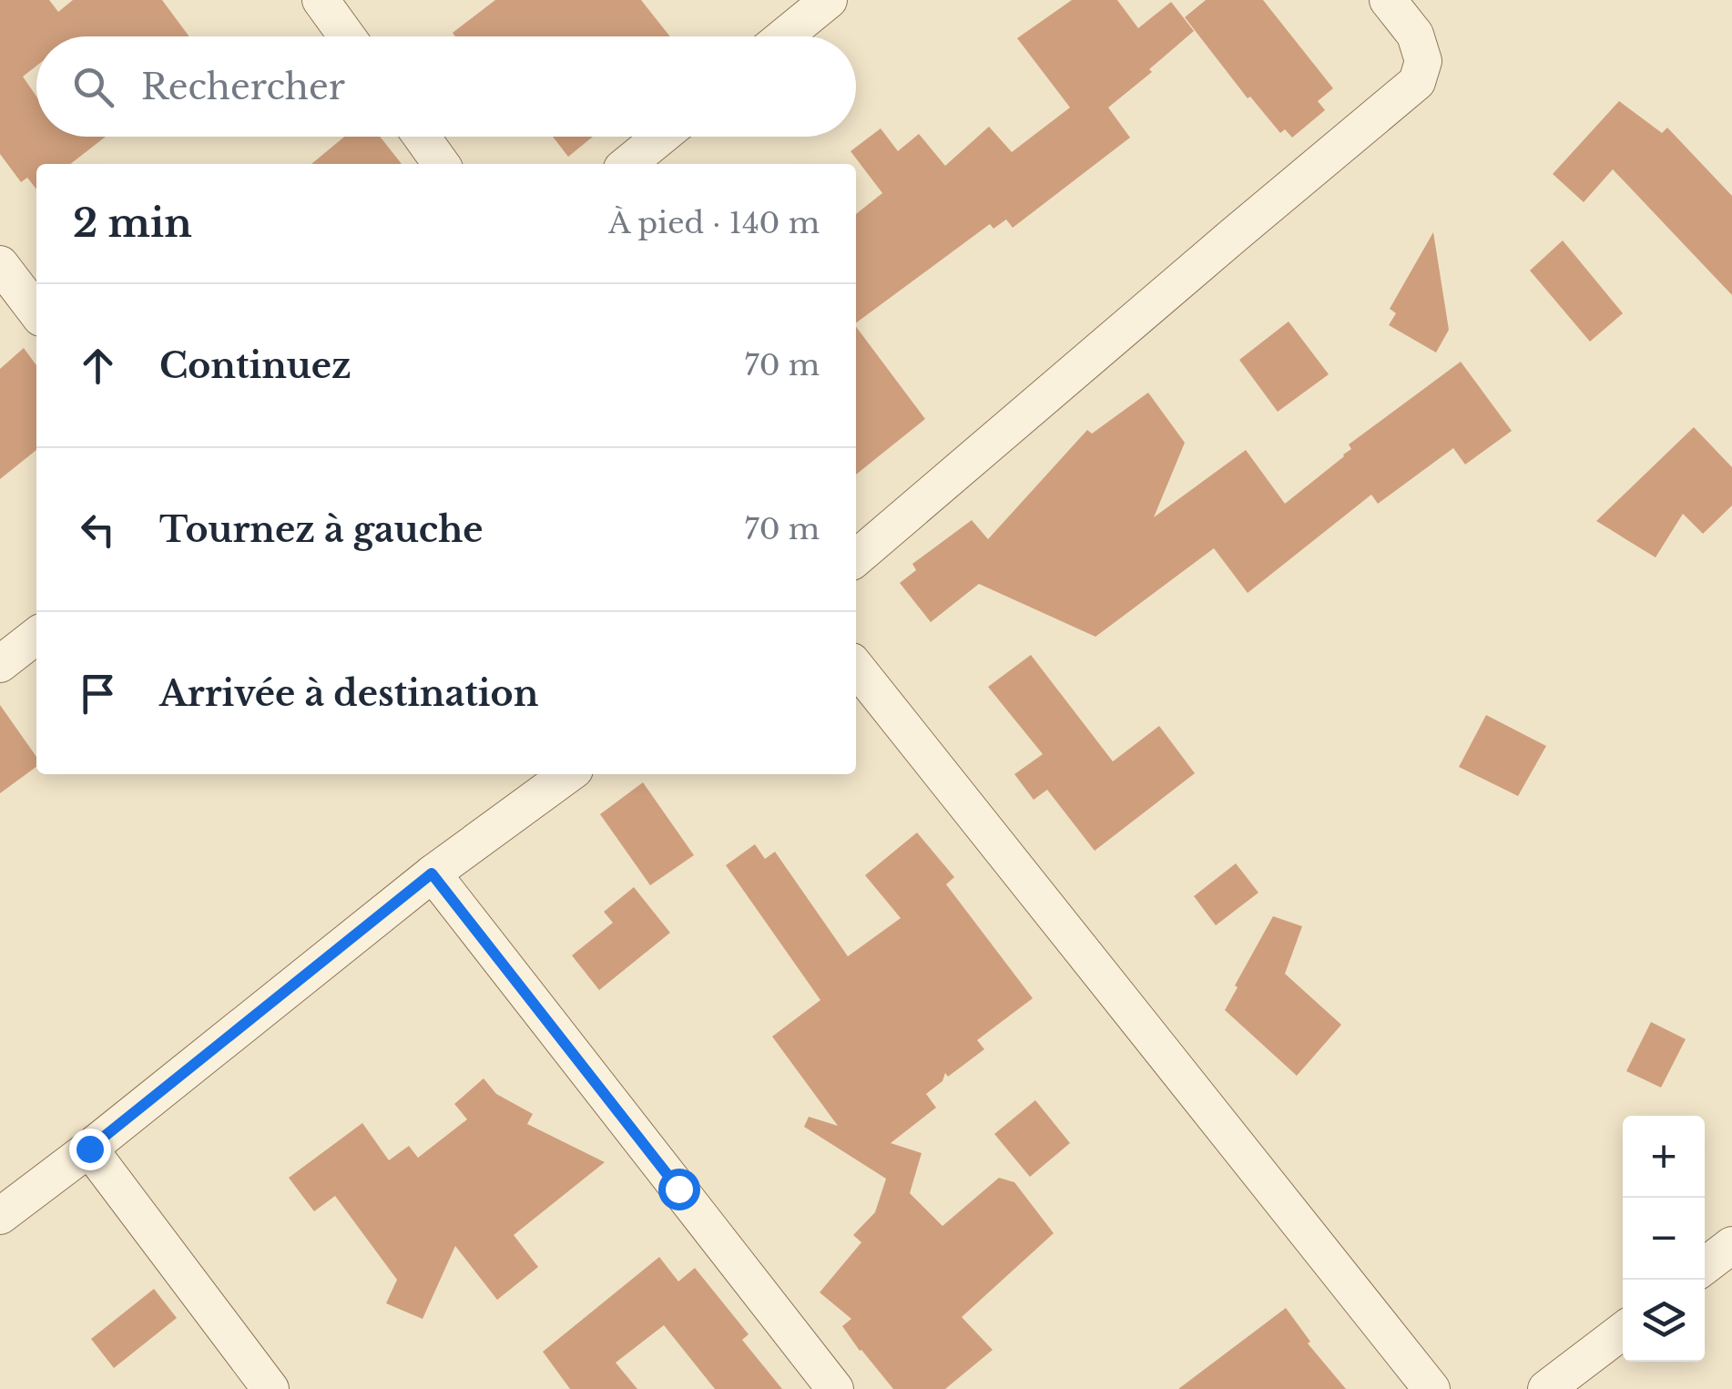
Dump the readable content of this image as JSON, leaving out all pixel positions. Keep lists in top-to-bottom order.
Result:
{
  "page": {
    "search": "Rechercher",
    "heading": ["2 min", "À pied · 140 m"],
    "list": [
      ["Continuez", "70 m"],
      ["Tournez à gauche", "70 m"],
      "Arrivée à destination"
    ],
    "map_buttons": ["+", "−"]
  }
}
